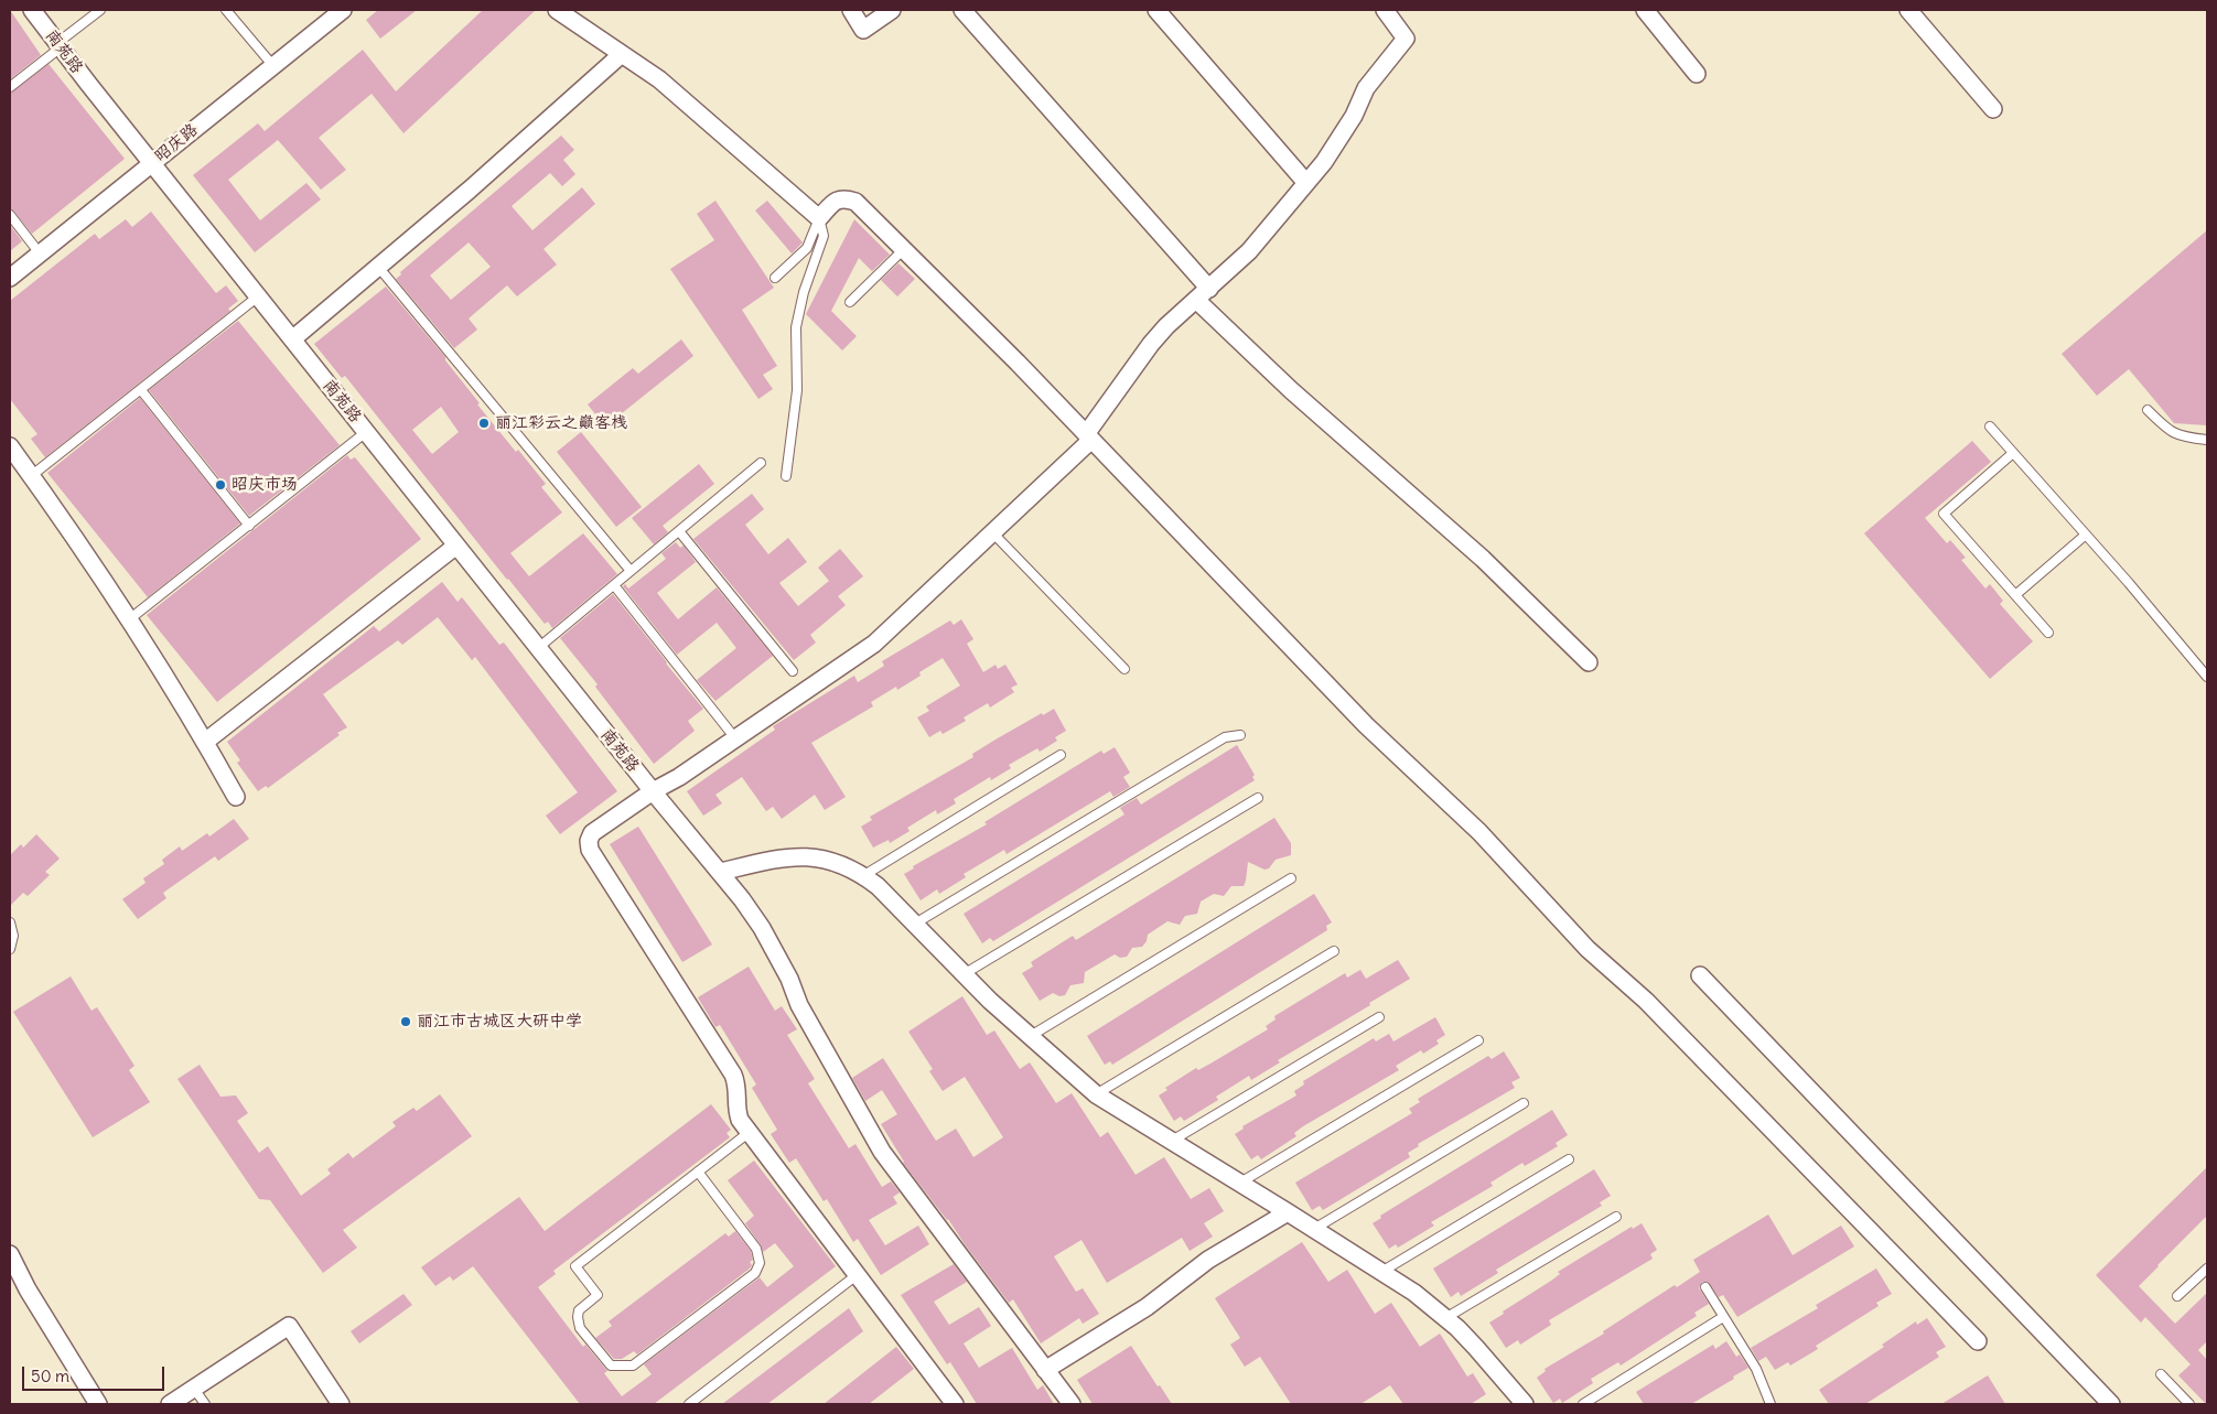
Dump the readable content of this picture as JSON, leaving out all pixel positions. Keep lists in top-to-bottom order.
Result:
{
  "streets": {
    "street": ["南苑路", "昭庆路"]
  },
  "crossings": [
    ["南苑路", "昭庆路"]
  ],
  "places": ["丽江彩云之巅客栈", "昭庆市场", "丽江市古城区大研中学"],
  "scale_bar": "50 m"
}
